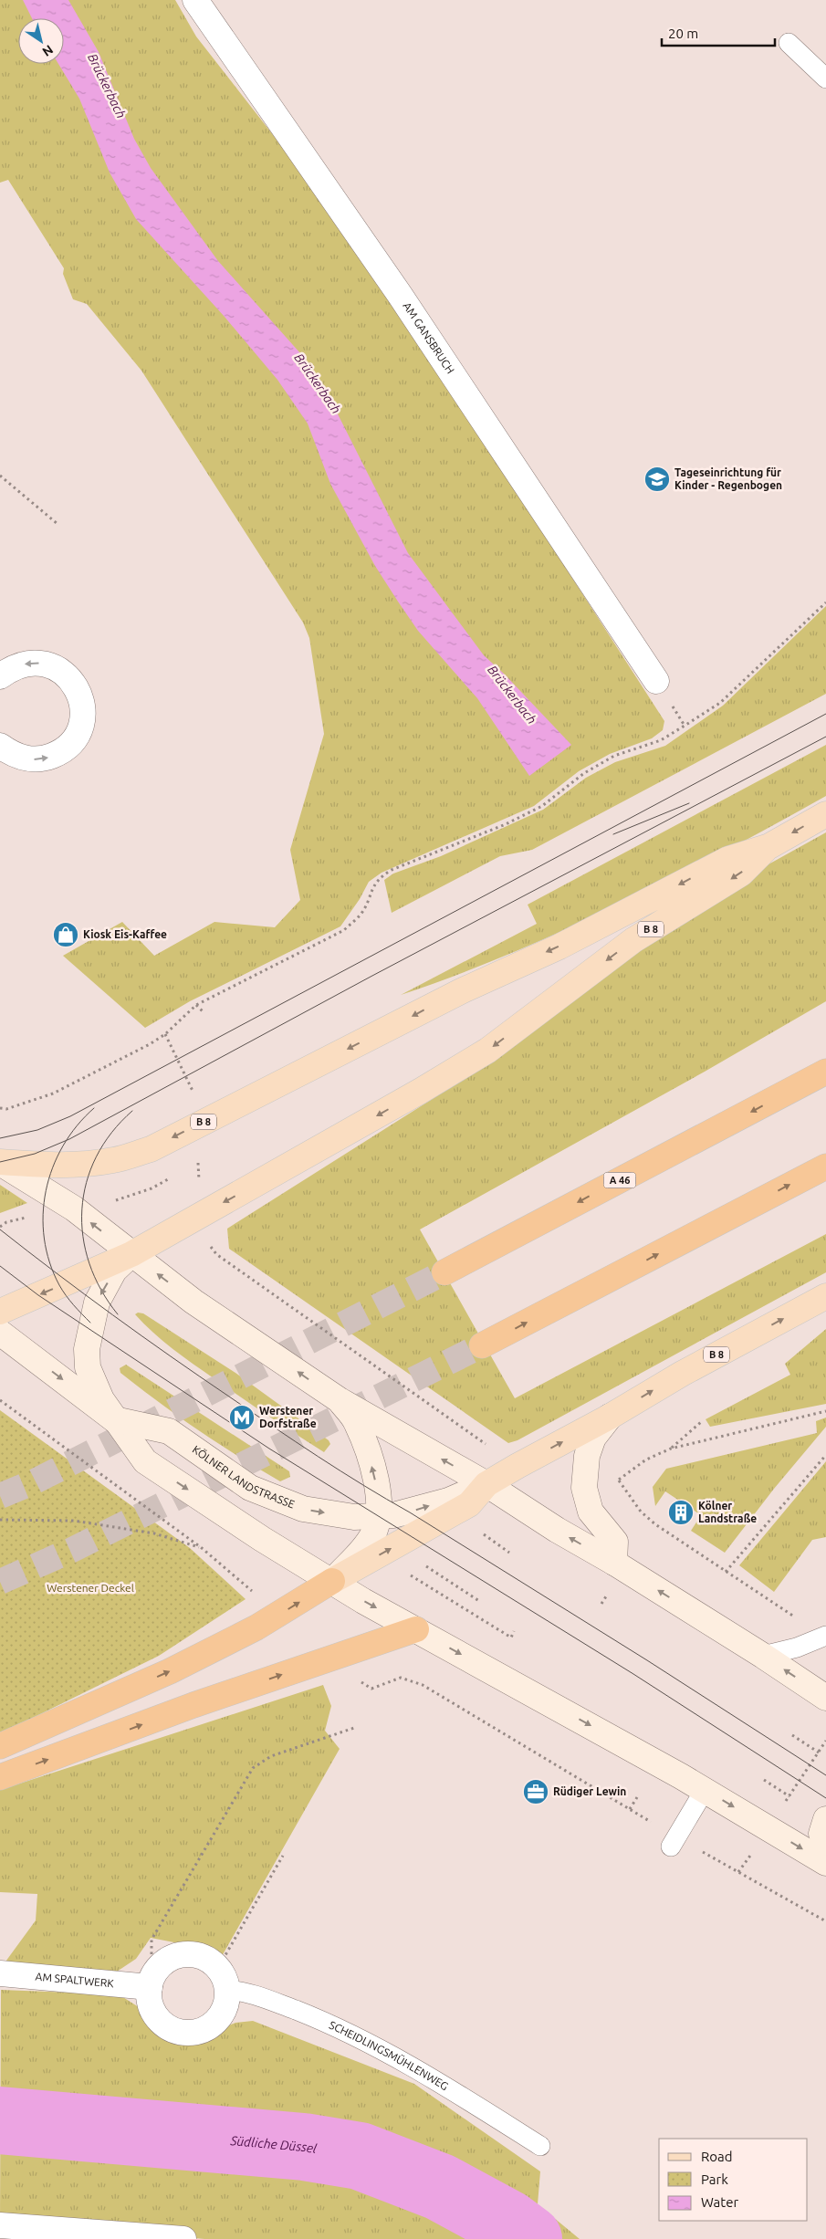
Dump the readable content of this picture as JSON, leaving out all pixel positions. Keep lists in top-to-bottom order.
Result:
{
  "streets": {
    "highway": ["A 46"],
    "main road": ["B 8", "KÖLNER LANDSTRASSE"],
    "street": ["AM GANSBRUCH", "AM SPALTWERK", "SCHEIDLINGSMÜHLENWEG"]
  },
  "crossings": [
    ["B 8", "KÖLNER LANDSTRASSE"],
    ["AM SPALTWERK", "SCHEIDLINGSMÜHLENWEG"]
  ],
  "water": ["Brückerbach", "Südliche Düssel"],
  "parks": ["Werstener Deckel"],
  "places": {
    "school or university": ["Tageseinrichtung für Kinder - Regenbogen"],
    "shop": ["Kiosk Eis-Kaffee"],
    "metro station": ["Werstener Dorfstraße"],
    "building": ["Kölner Landstraße"],
    "office": ["Rüdiger Lewin"]
  },
  "legend": ["Road", "Park", "Water"],
  "scale_bar": "20 m",
  "north": "bottom right"
}
